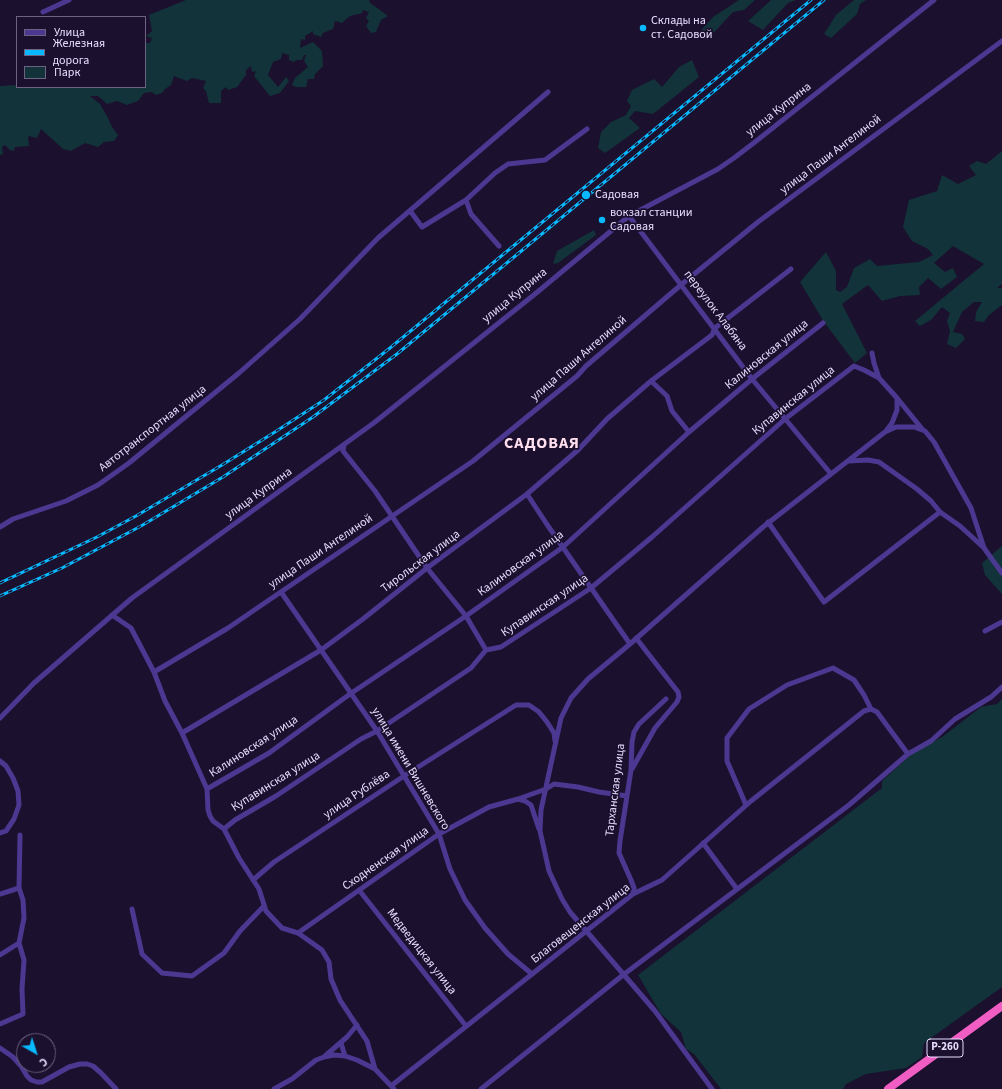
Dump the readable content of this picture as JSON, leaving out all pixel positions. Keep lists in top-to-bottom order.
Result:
{
  "streets": {
    "highway": ["Р-260"],
    "street": [
      "улица Куприна",
      "улица Паши Ангелиной",
      "переулок Алабяна",
      "Калиновская улица",
      "Купавинская улица",
      "Автотранспортная улица",
      "Тирольская улица",
      "улица имени Вишневского",
      "Тарханская улица",
      "улица Рублёва",
      "Сходненская улица",
      "Благовещенская улица",
      "Медведицкая улица"
    ]
  },
  "crossings": [
    ["улица Куприна", "переулок Алабяна"],
    ["улица Паши Ангелиной", "переулок Алабяна"],
    ["улица Паши Ангелиной", "улица имени Вишневского"],
    ["переулок Алабяна", "Калиновская улица"],
    ["переулок Алабяна", "Купавинская улица"],
    ["переулок Алабяна", "Тирольская улица"],
    ["Калиновская улица", "улица имени Вишневского"],
    ["Купавинская улица", "улица имени Вишневского"],
    ["Тирольская улица", "улица имени Вишневского"],
    ["улица имени Вишневского", "улица Рублёва"],
    ["улица имени Вишневского", "Сходненская улица"],
    ["улица имени Вишневского", "Благовещенская улица"],
    ["Тарханская улица", "Сходненская улица"],
    ["Тарханская улица", "Благовещенская улица"],
    ["Сходненская улица", "Медведицкая улица"],
    ["Благовещенская улица", "Медведицкая улица"]
  ],
  "districts": ["САДОВАЯ"],
  "places": ["Склады на ст. Садовой", "Садовая", "вокзал станции Садовая"],
  "legend": ["Улица", "Железная дорога", "Парк"],
  "north": "bottom right"
}
